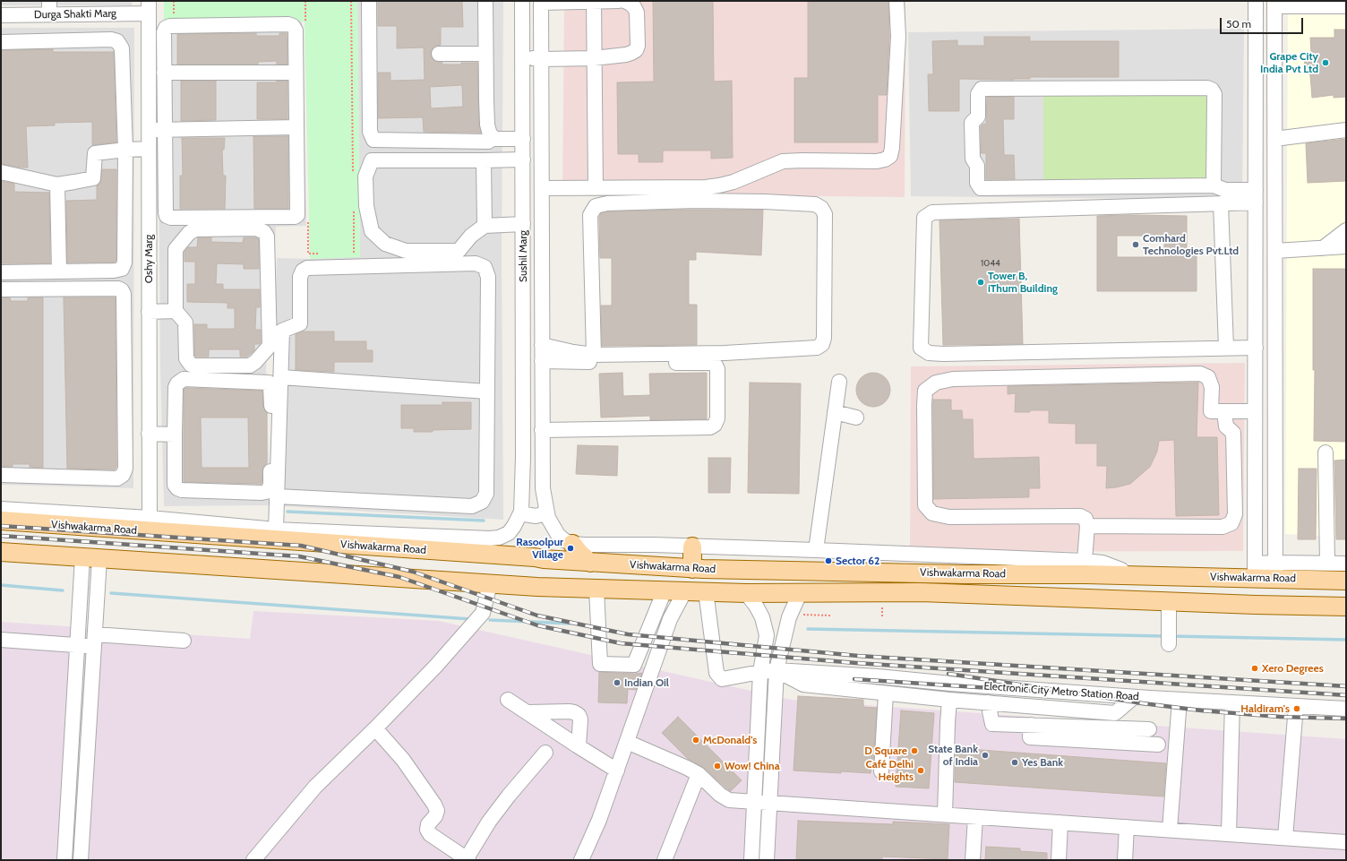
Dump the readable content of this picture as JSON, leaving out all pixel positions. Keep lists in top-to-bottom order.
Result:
{
  "streets": {
    "main road": ["Vishwakarma Road"],
    "street": [
      "Durga Shakti Marg",
      "Sushil Marg",
      "Oshy Marg",
      "Electronic City Metro Station Road"
    ]
  },
  "crossings": [
    ["Durga Shakti Marg", "Oshy Marg"],
    ["Vishwakarma Road", "Electronic City Metro Station Road"]
  ],
  "places": [
    "Grape City India Pvt Ltd",
    "Comhard Technologies Pvt.Ltd",
    "Tower B, iThum Building",
    "Rasoolpur Village",
    "Sector 62",
    "Xero Degrees",
    "Indian Oil",
    "Haldiram's",
    "McDonald's",
    "D Square",
    "State Bank of India",
    "Yes Bank",
    "Wow! China",
    "Café Delhi Heights"
  ],
  "house_numbers": ["1044"],
  "scale_bar": "50 m"
}
